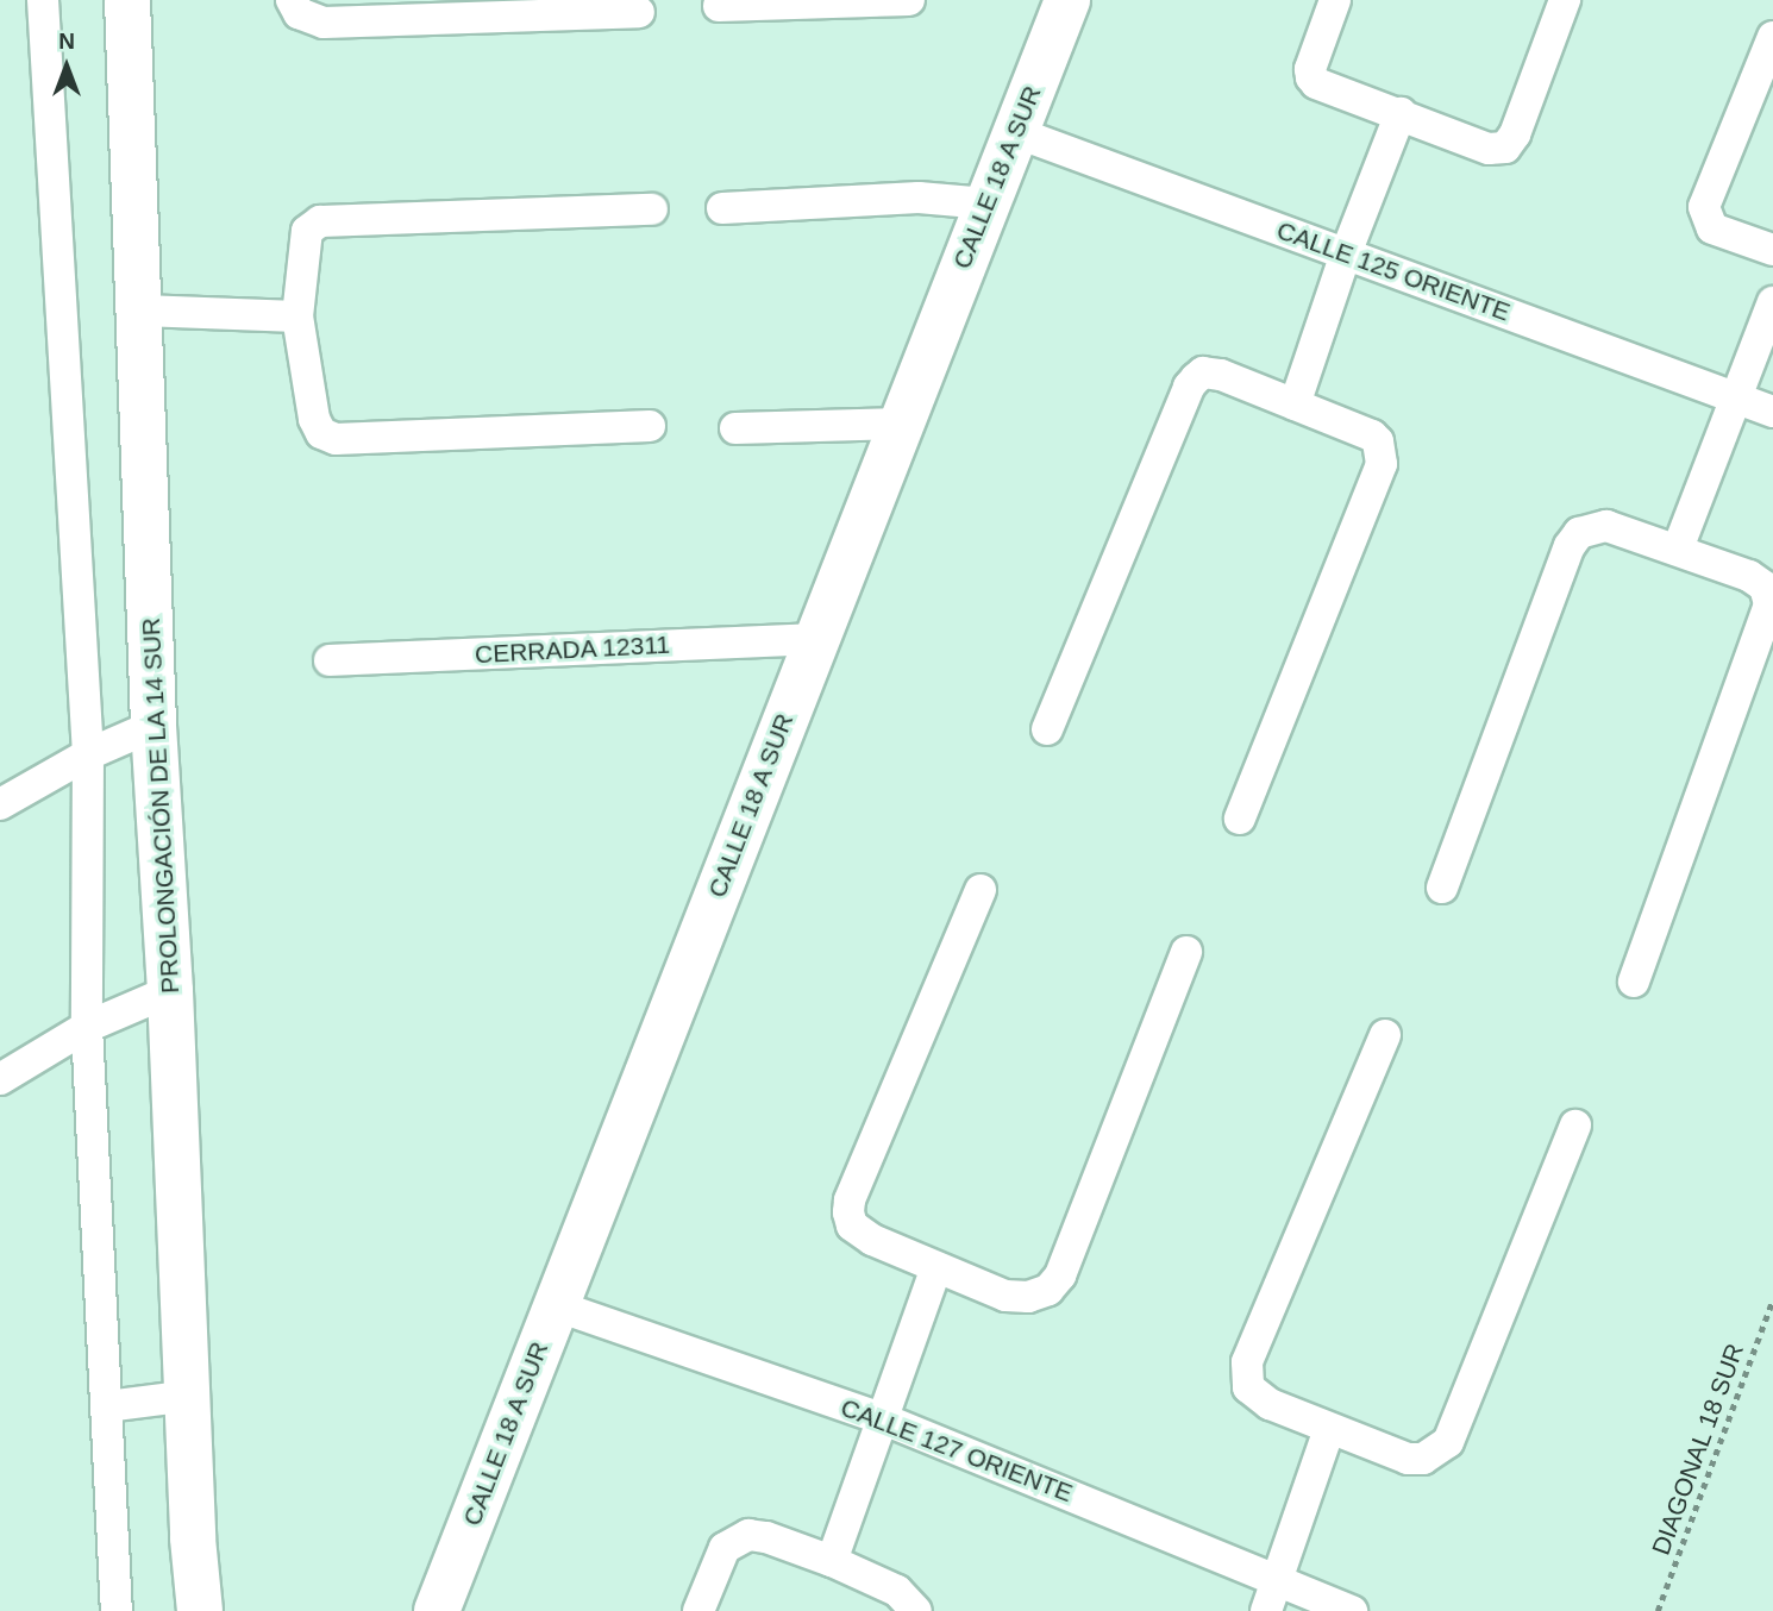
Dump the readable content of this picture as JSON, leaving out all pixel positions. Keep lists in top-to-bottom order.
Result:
{
  "streets": {
    "street": [
      "CALLE 18 A SUR",
      "CALLE 125 ORIENTE",
      "CERRADA 12311",
      "PROLONGACIÓN DE LA 14 SUR",
      "CALLE 127 ORIENTE"
    ],
    "path": ["DIAGONAL 18 SUR"]
  },
  "crossings": [
    ["CALLE 18 A SUR", "CALLE 125 ORIENTE"],
    ["CALLE 18 A SUR", "CERRADA 12311"],
    ["CALLE 18 A SUR", "CALLE 127 ORIENTE"]
  ],
  "north": "top"
}
